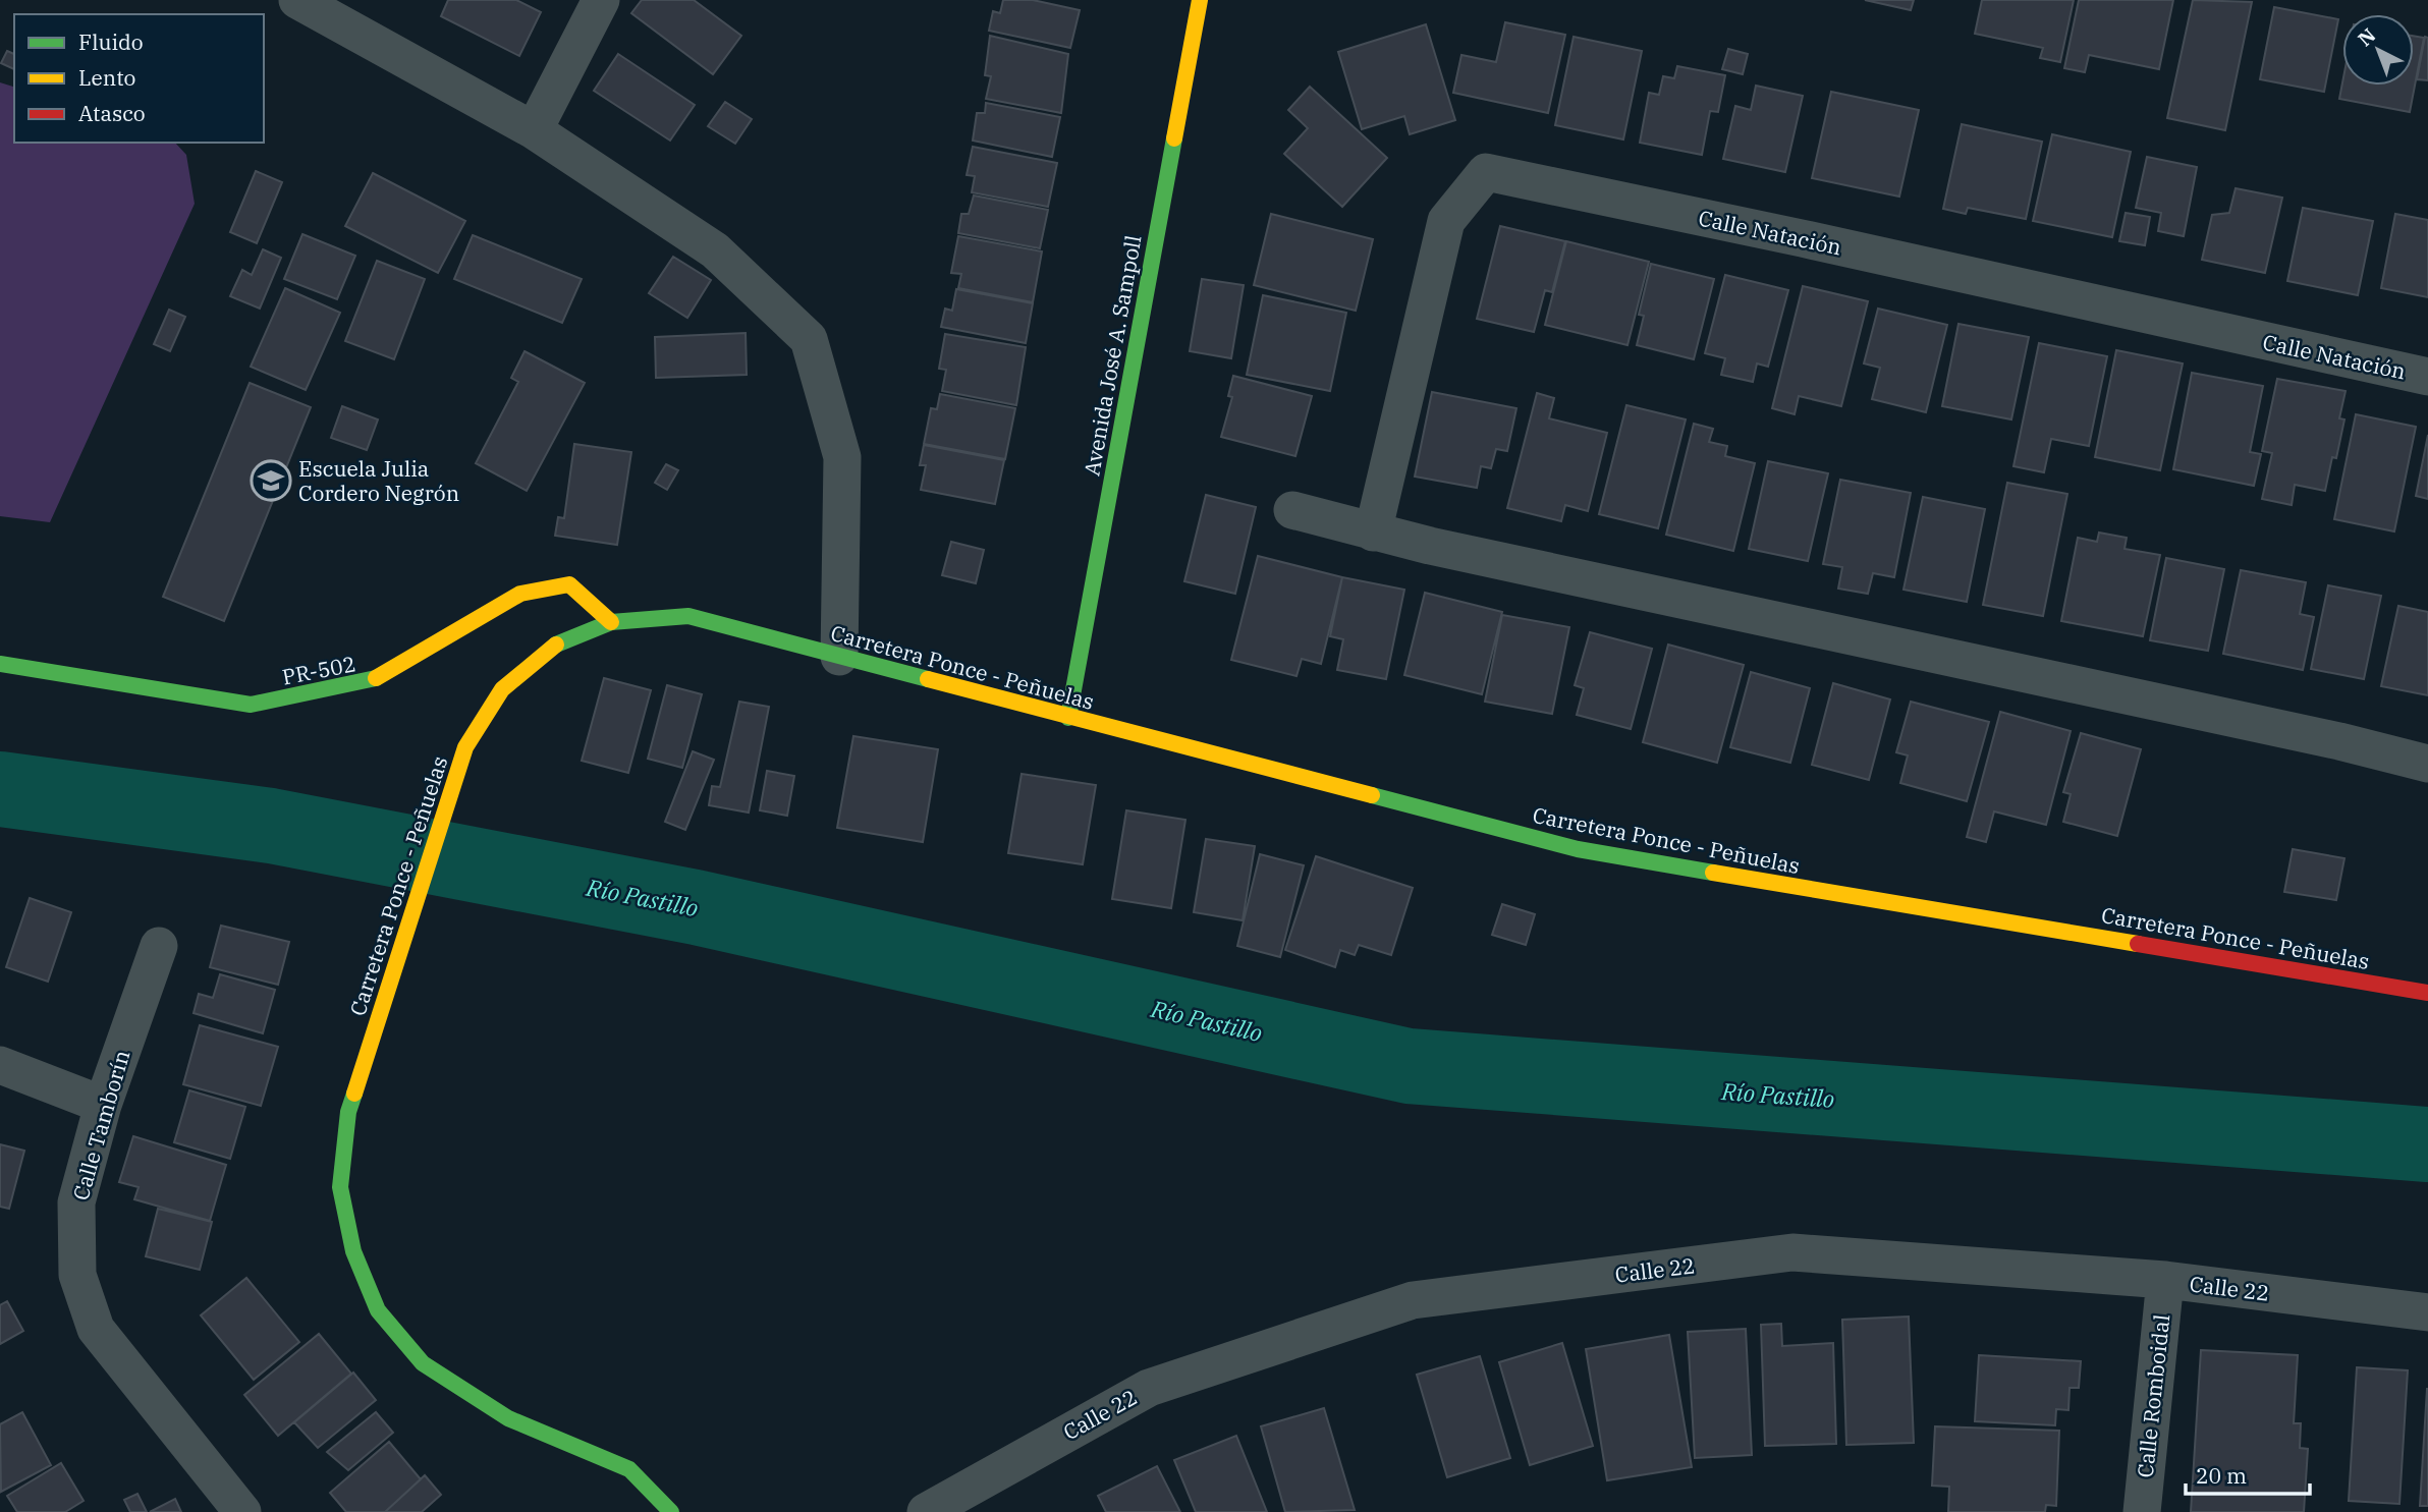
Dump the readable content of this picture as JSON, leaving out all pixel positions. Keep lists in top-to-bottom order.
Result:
{
  "streets": {
    "main road": ["Avenida José A. Sampoll", "Carretera Ponce - Peñuelas", "PR-502"],
    "street": [
      "Calle Natación",
      "Calle Tamborín",
      "Calle 22",
      "Calle Romboidal"
    ]
  },
  "crossings": [
    ["Avenida José A. Sampoll", "Carretera Ponce - Peñuelas"],
    ["Carretera Ponce - Peñuelas", "PR-502"],
    ["Calle 22", "Calle Romboidal"]
  ],
  "water": ["Río Pastillo"],
  "places": {
    "school or university": ["Escuela Julia Cordero Negrón"]
  },
  "legend": ["Fluido", "Lento", "Atasco"],
  "scale_bar": "20 m",
  "north": "top left"
}
